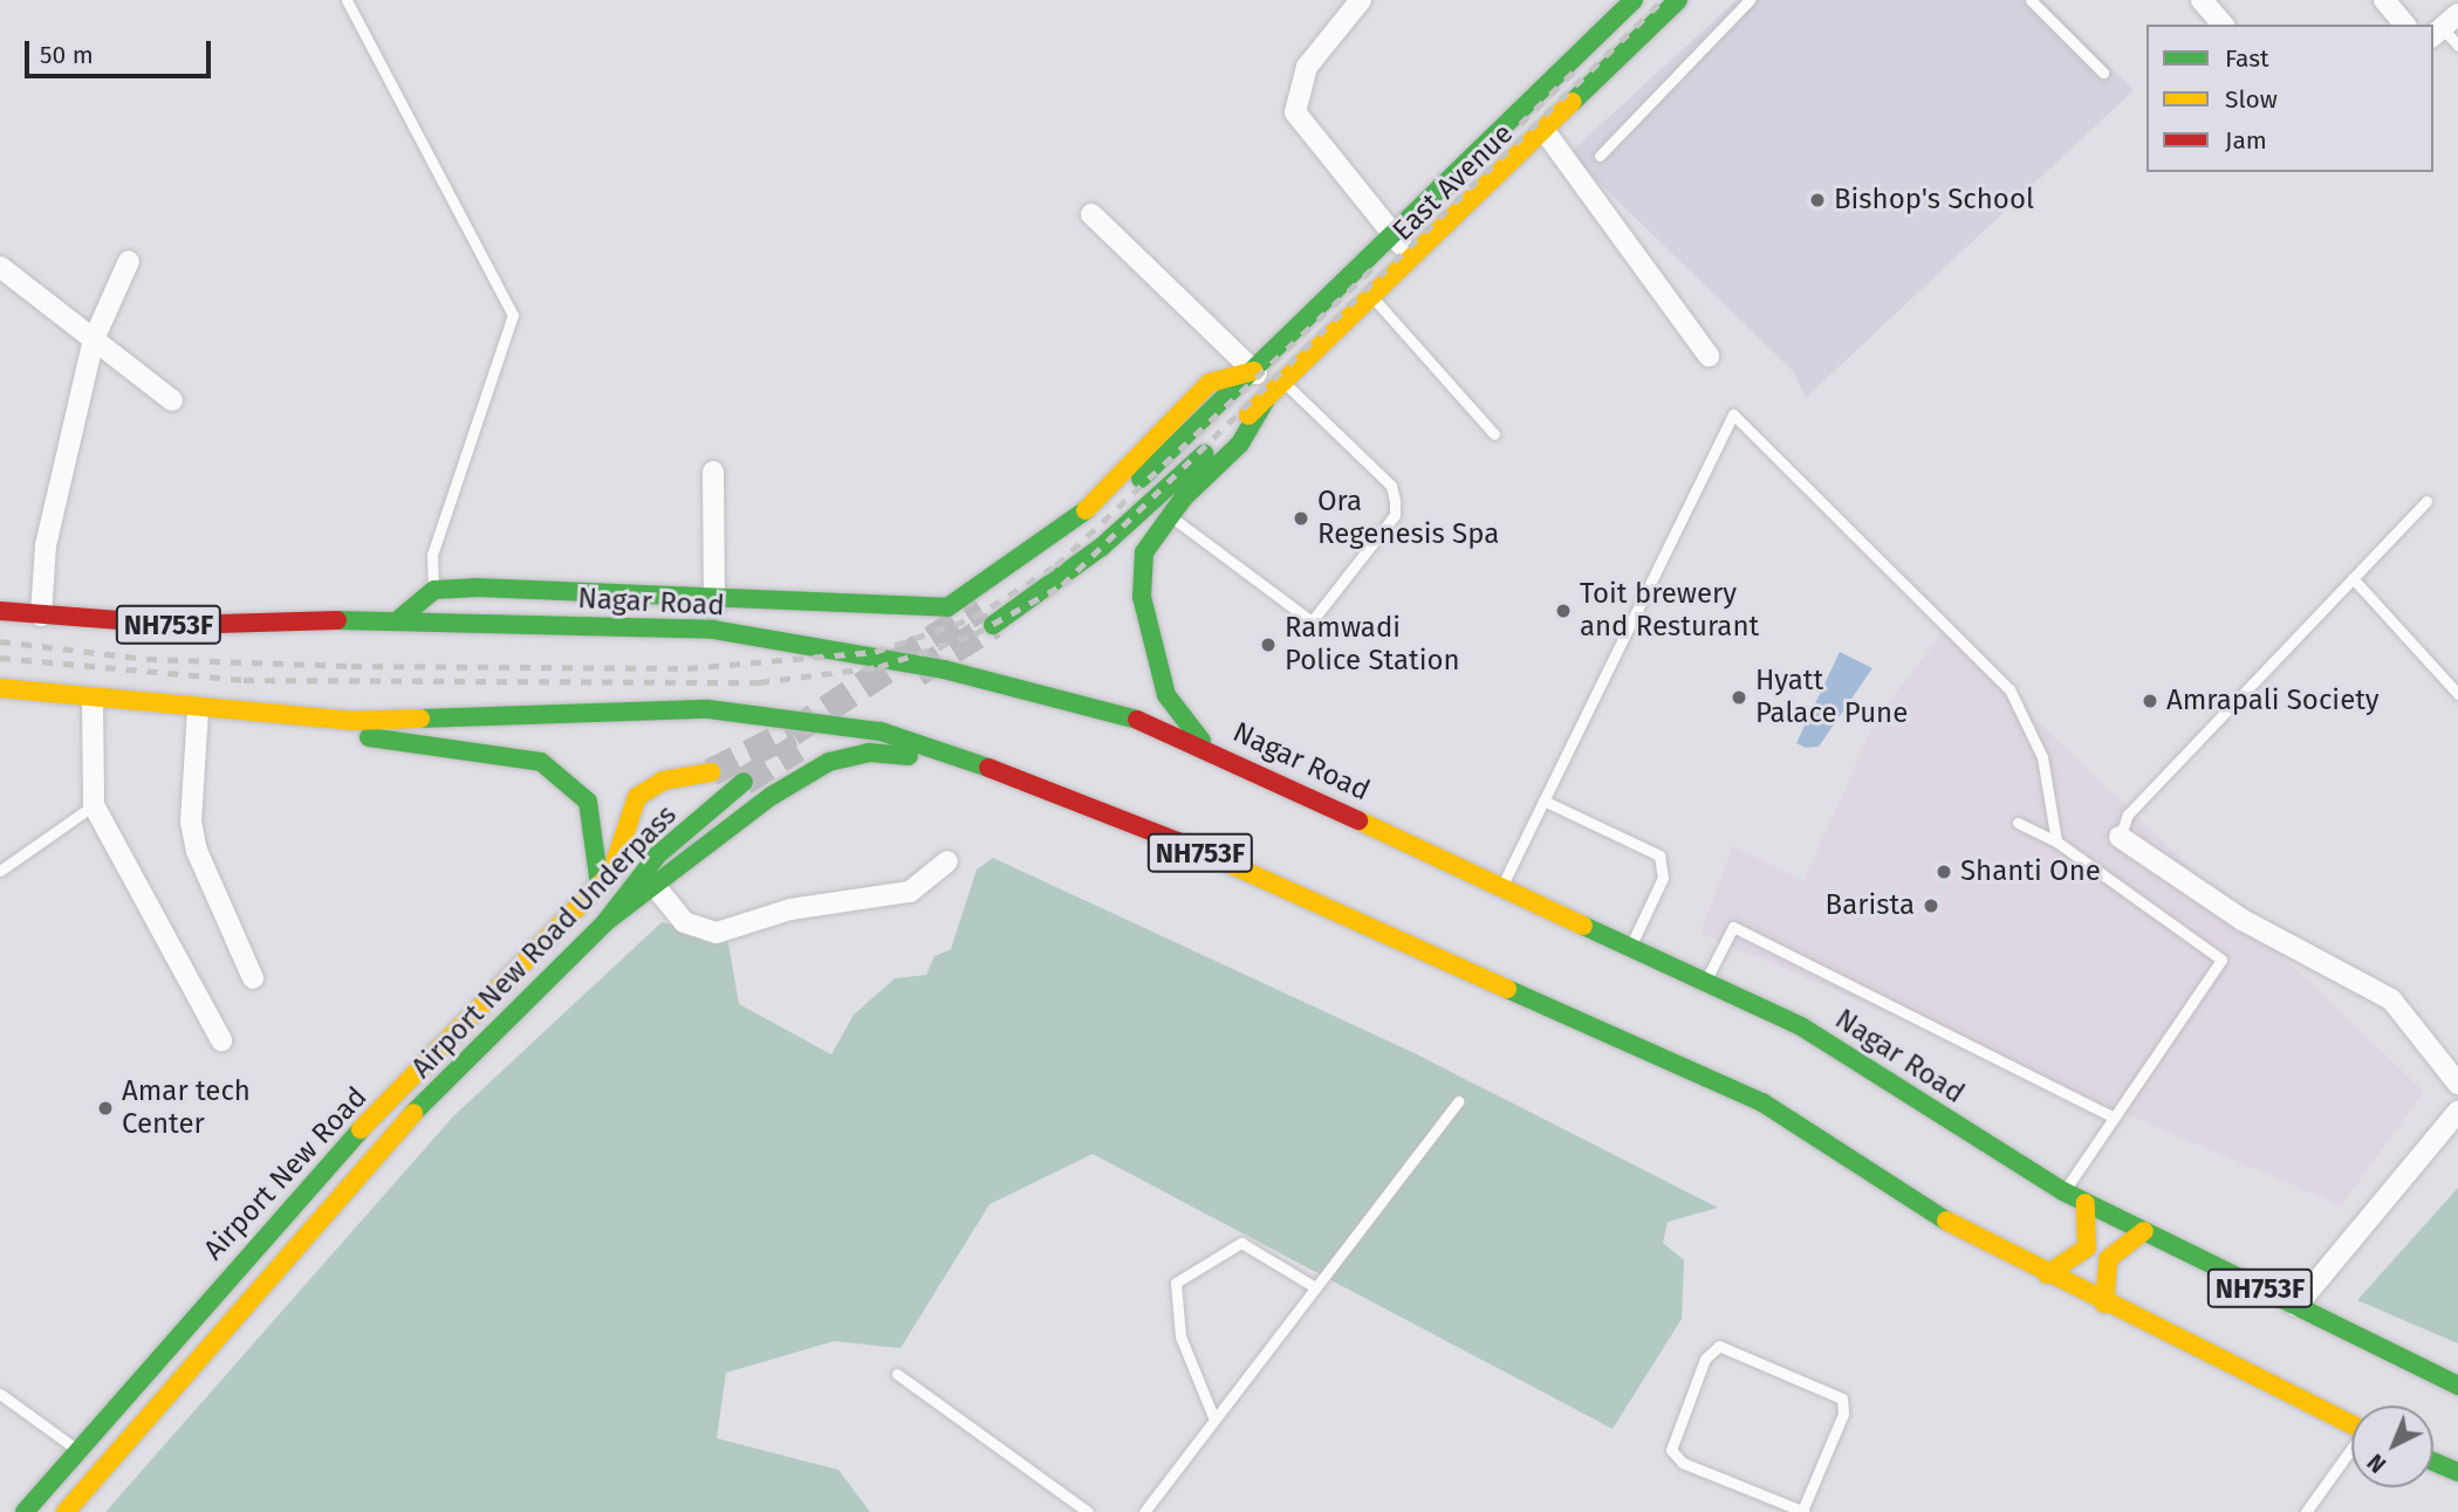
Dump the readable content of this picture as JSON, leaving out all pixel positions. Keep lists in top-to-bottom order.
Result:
{
  "streets": {
    "main road": [
      "East Avenue",
      "Nagar Road",
      "NH753F",
      "Airport New Road Underpass",
      "Airport New Road"
    ]
  },
  "crossings": [
    ["Airport New Road Underpass", "Airport New Road"]
  ],
  "places": [
    "Bishop's School",
    "Ora Regenesis Spa",
    "Toit brewery and Resturant",
    "Ramwadi Police Station",
    "Hyatt Palace Pune",
    "Amrapali Society",
    "Shanti One",
    "Barista",
    "Amar tech Center"
  ],
  "legend": ["Fast", "Slow", "Jam"],
  "scale_bar": "50 m",
  "north": "bottom left"
}
